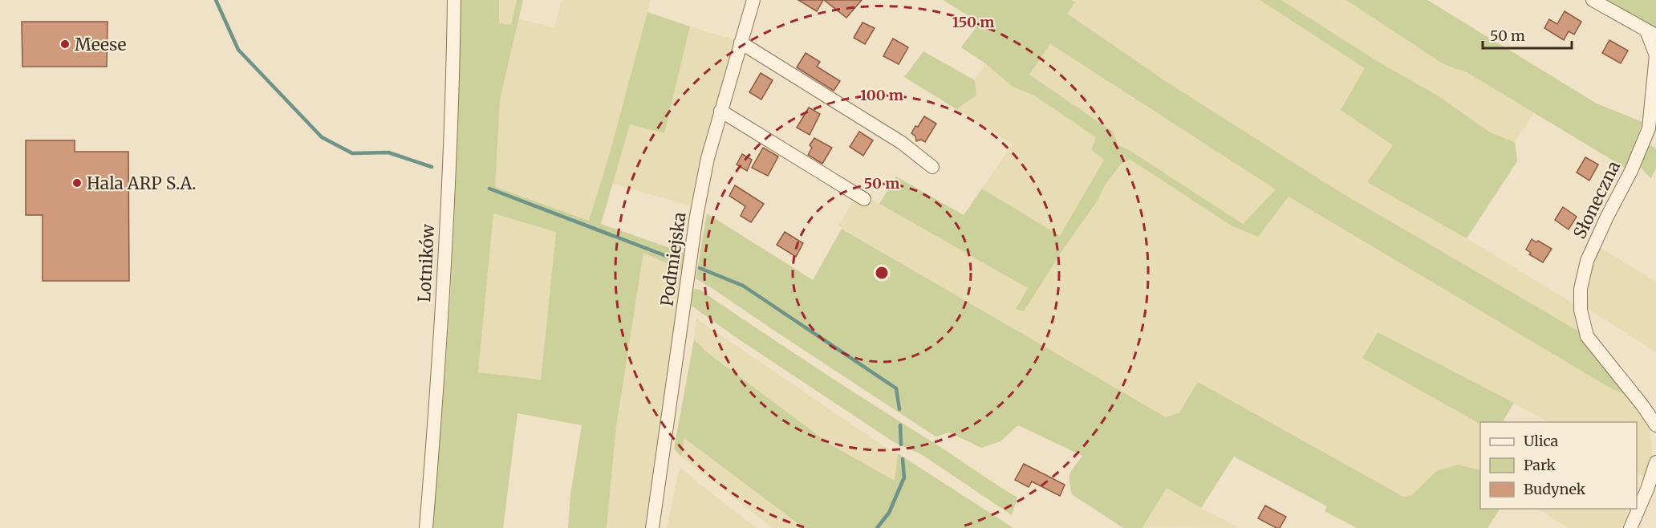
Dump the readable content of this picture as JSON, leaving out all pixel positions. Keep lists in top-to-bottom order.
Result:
{
  "streets": {
    "street": ["Słoneczna", "Podmiejska", "Lotników"]
  },
  "places": ["Meese", "Hala ARP S.A."],
  "legend": ["Ulica", "Park", "Budynek"],
  "scale_bar": "50 m",
  "rings": ["150 m", "100 m", "50 m"]
}
